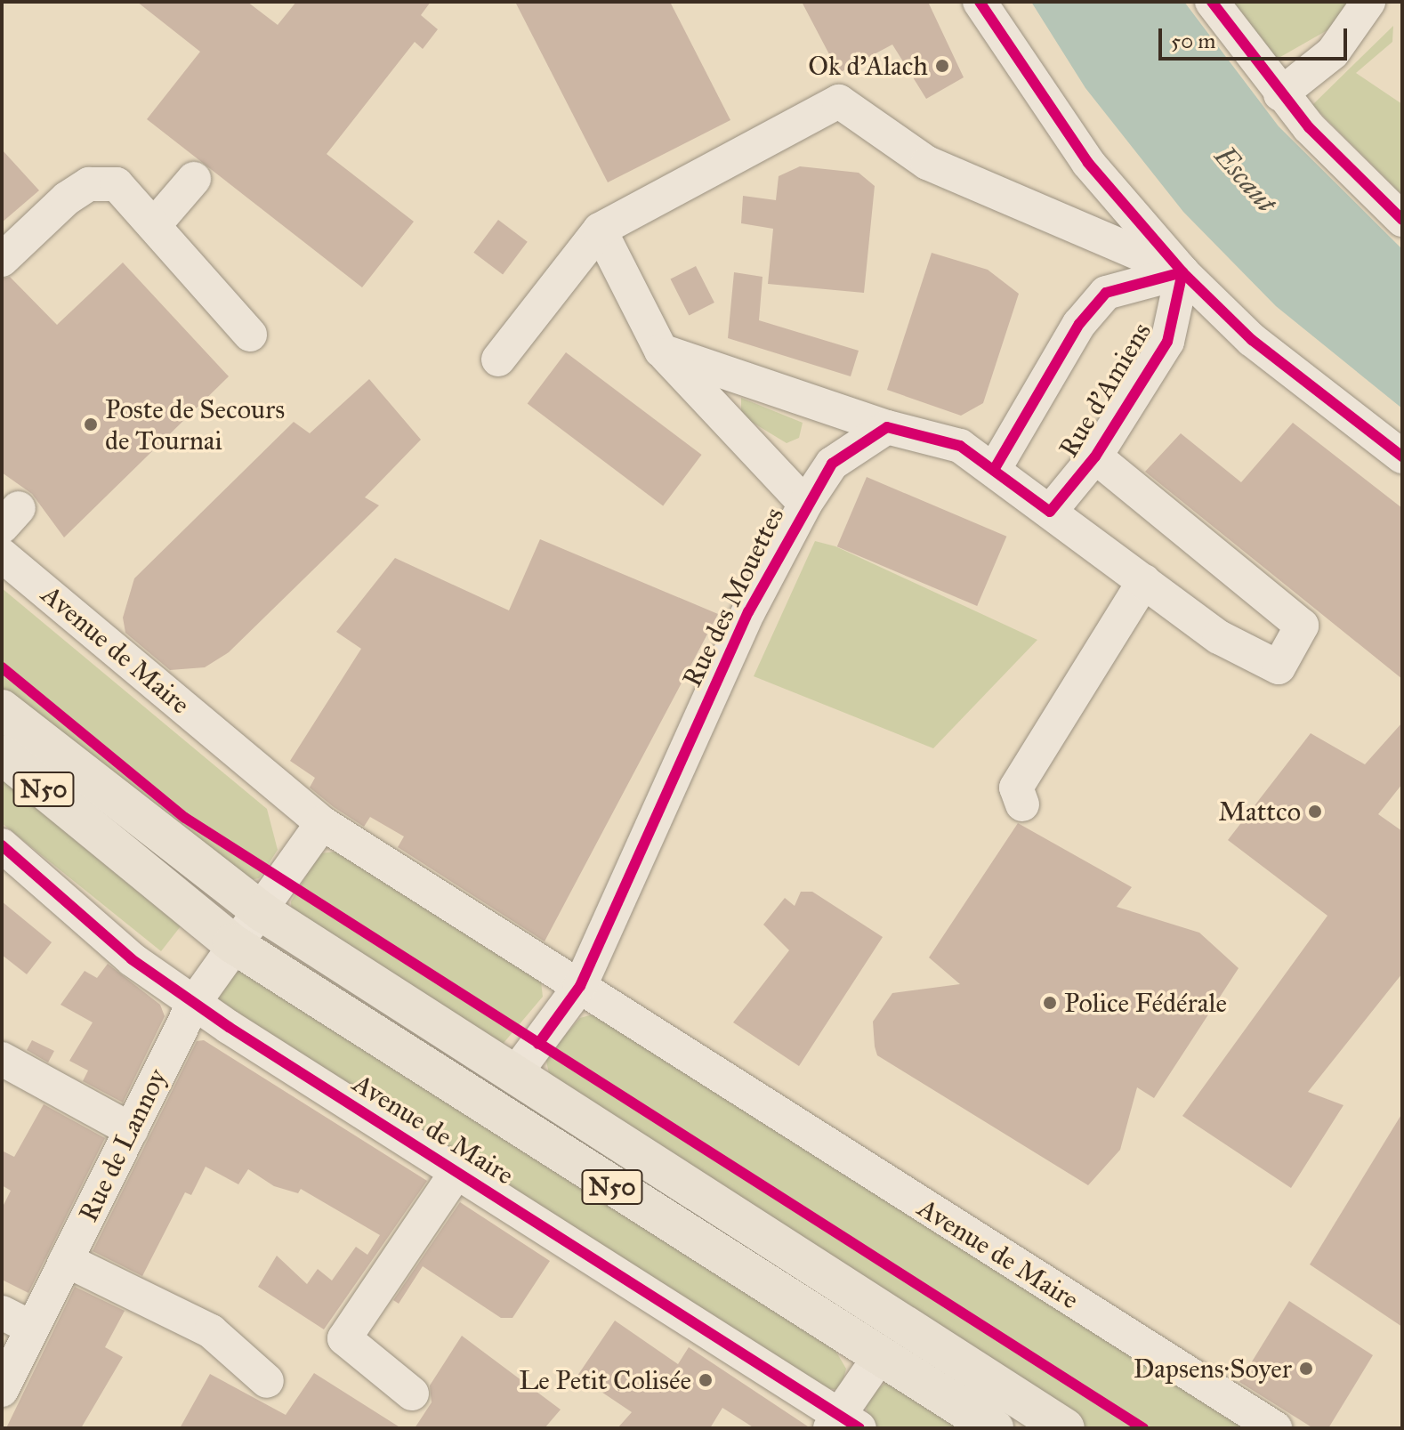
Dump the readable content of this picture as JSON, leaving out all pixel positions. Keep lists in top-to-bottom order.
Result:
{
  "streets": {
    "main road": ["Avenue de Maire", "N50"],
    "street": ["Rue d'Amiens", "Rue des Mouettes", "Rue de Lannoy"]
  },
  "crossings": [
    ["Rue des Mouettes", "Avenue de Maire"],
    ["Avenue de Maire", "Rue de Lannoy"],
    ["N50", "Rue de Lannoy"]
  ],
  "water": ["Escaut"],
  "places": [
    "Ok d'Alach",
    "Poste de Secours de Tournai",
    "Mattco",
    "Police Fédérale",
    "Dapsens·Soyer",
    "Le Petit Colisée"
  ],
  "scale_bar": "50 m"
}
